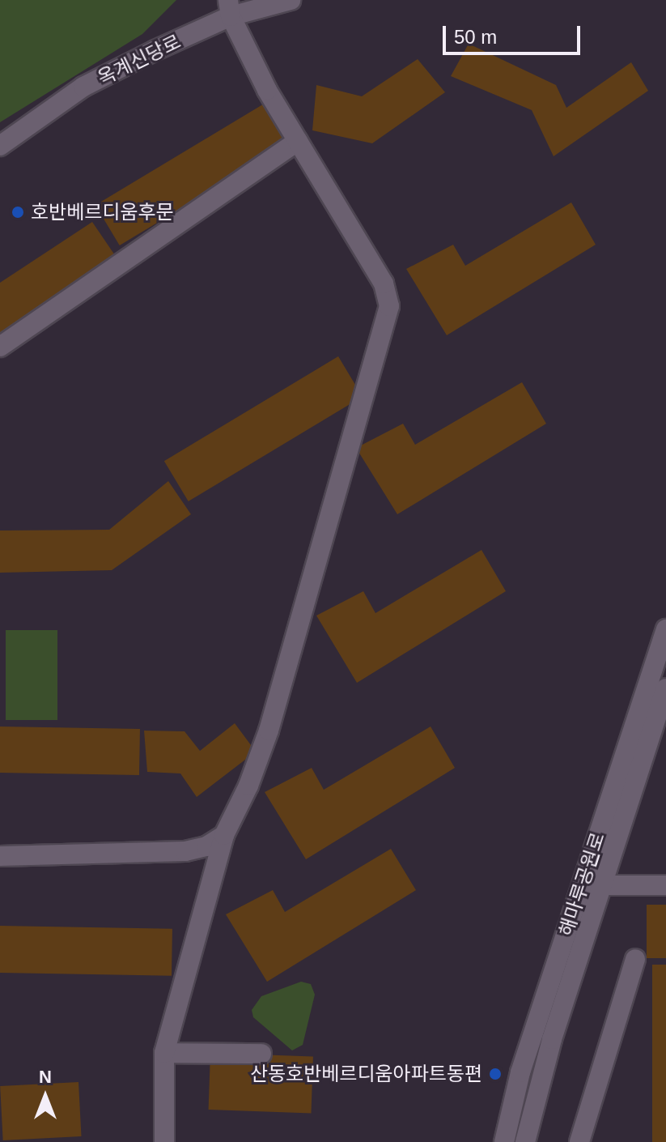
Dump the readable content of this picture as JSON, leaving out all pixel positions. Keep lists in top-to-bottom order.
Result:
{
  "streets": {
    "street": ["옥계신당로", "해마루공원로"]
  },
  "places": ["호반베르디움후문", "산동호반베르디움아파트동편"],
  "scale_bar": "50 m",
  "north": "top"
}
